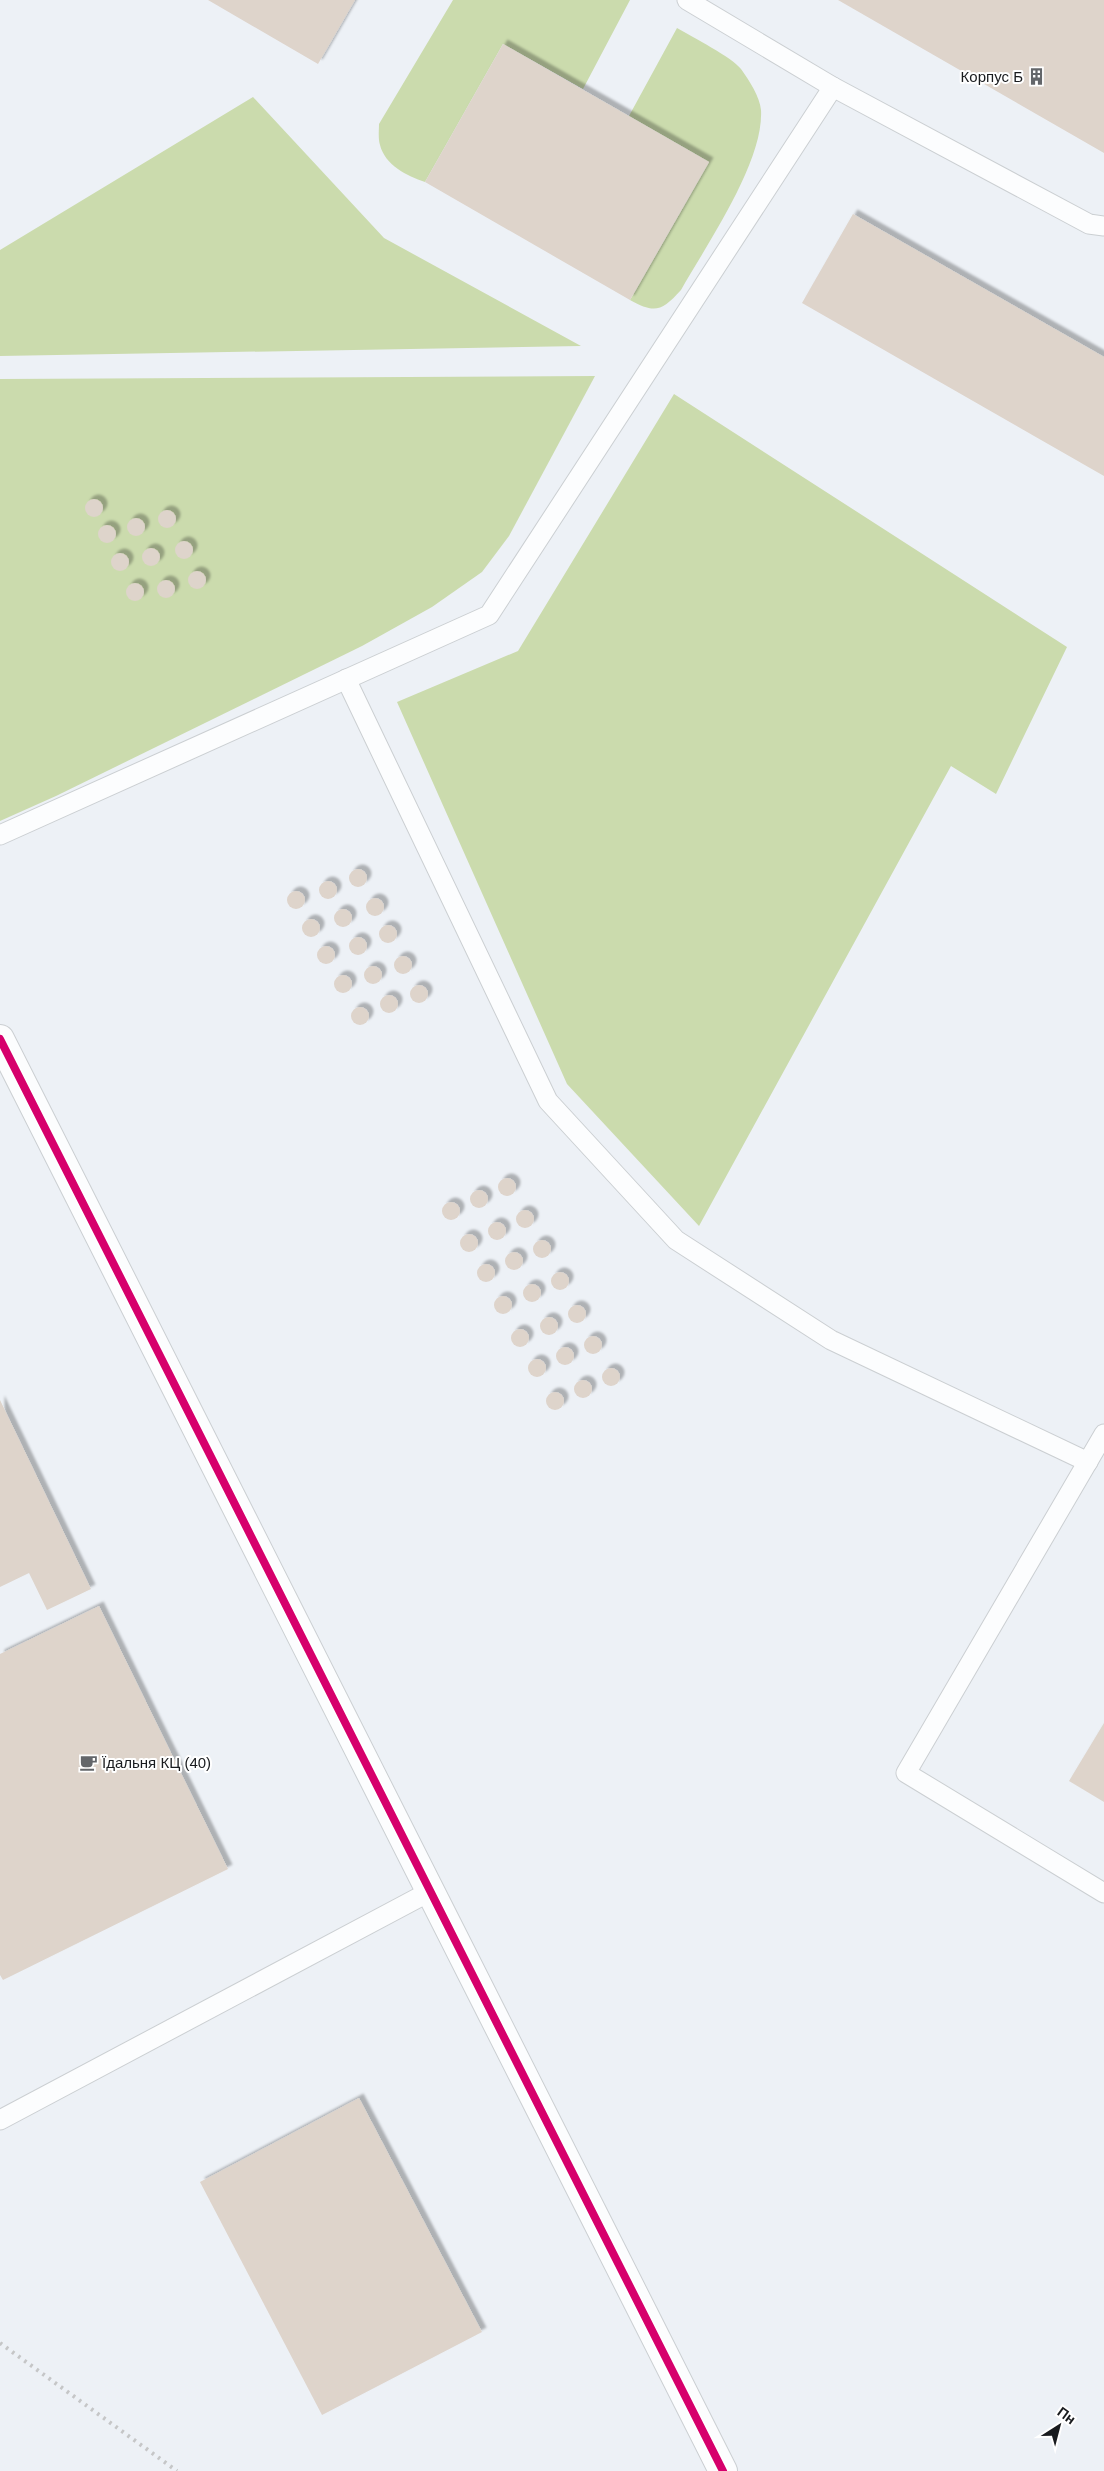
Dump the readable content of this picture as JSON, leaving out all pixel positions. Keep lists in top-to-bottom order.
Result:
{
  "places": {
    "building": ["Корпус Б"],
    "cafe": ["Їдальня КЦ (40)"]
  },
  "north": "top right"
}
